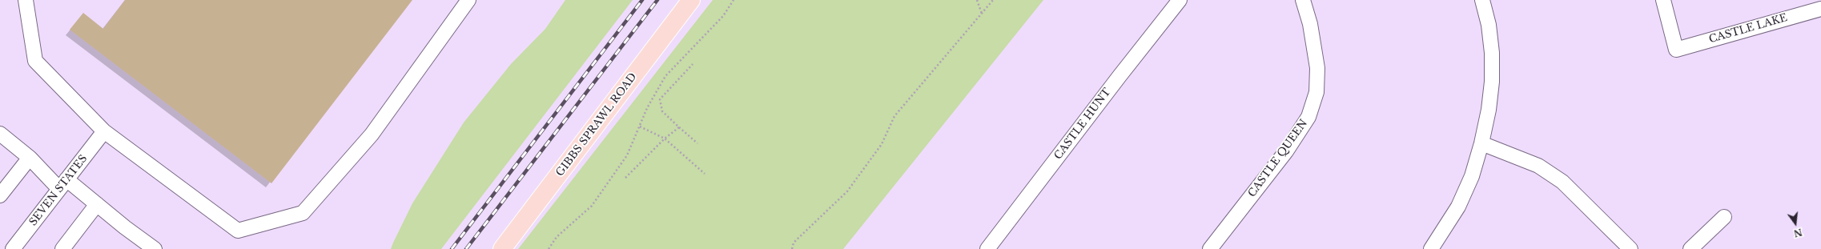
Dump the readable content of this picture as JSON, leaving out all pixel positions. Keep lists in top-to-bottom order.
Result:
{
  "streets": {
    "main road": ["GIBBS SPRAWL ROAD"],
    "street": [
      "CASTLE LAKE",
      "CASTLE HUNT",
      "CASTLE QUEEN",
      "SEVEN STATES"
    ]
  },
  "north": "bottom"
}
